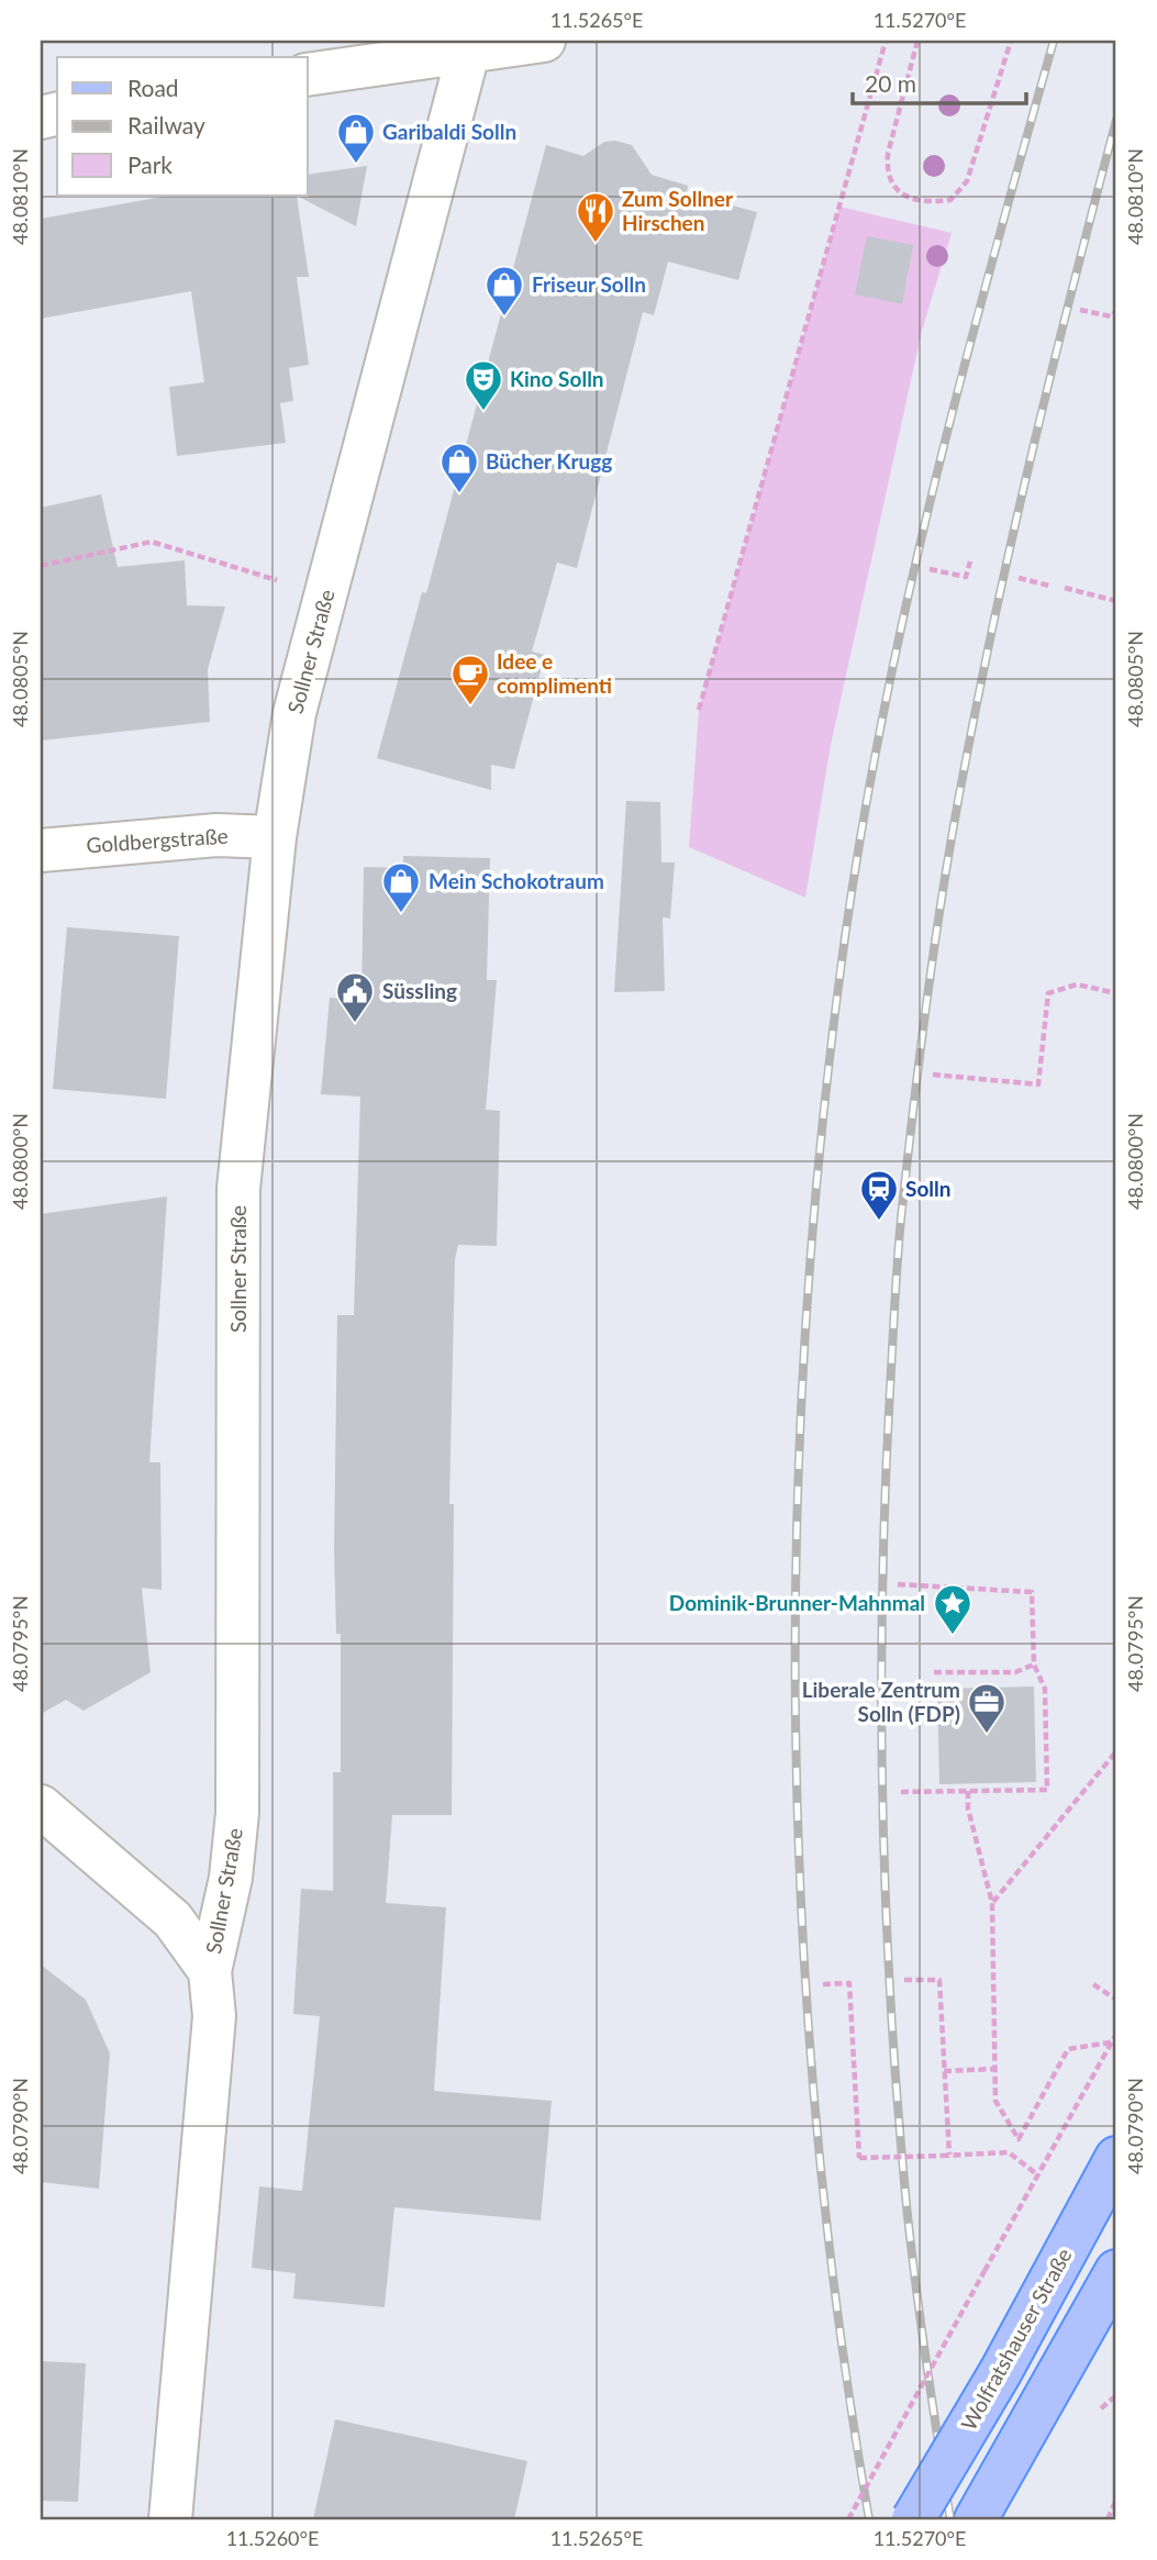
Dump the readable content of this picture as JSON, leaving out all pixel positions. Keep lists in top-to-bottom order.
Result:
{
  "streets": {
    "main road": ["Wolfratshauser Straße"],
    "street": ["Sollner Straße", "Goldbergstraße"]
  },
  "crossings": [
    ["Sollner Straße", "Goldbergstraße"]
  ],
  "places": {
    "shop": [
      "Garibaldi Solln",
      "Friseur Solln",
      "Bücher Krugg",
      "Mein Schokotraum"
    ],
    "restaurant": ["Zum Sollner Hirschen"],
    "theatre": ["Kino Solln"],
    "cafe": ["Idee e complimenti"],
    "public building": ["Süssling"],
    "station": ["Solln"],
    "place": ["Dominik-Brunner-Mahnmal"],
    "office": ["Liberale Zentrum Solln (FDP)"]
  },
  "legend": ["Road", "Railway", "Park"],
  "scale_bar": "20 m",
  "coordinates": [
    "11.5265°E",
    "11.5270°E",
    "48.0810°N",
    "48.0805°N",
    "48.0800°N",
    "48.0795°N",
    "48.0790°N",
    "11.5260°E"
  ]
}
